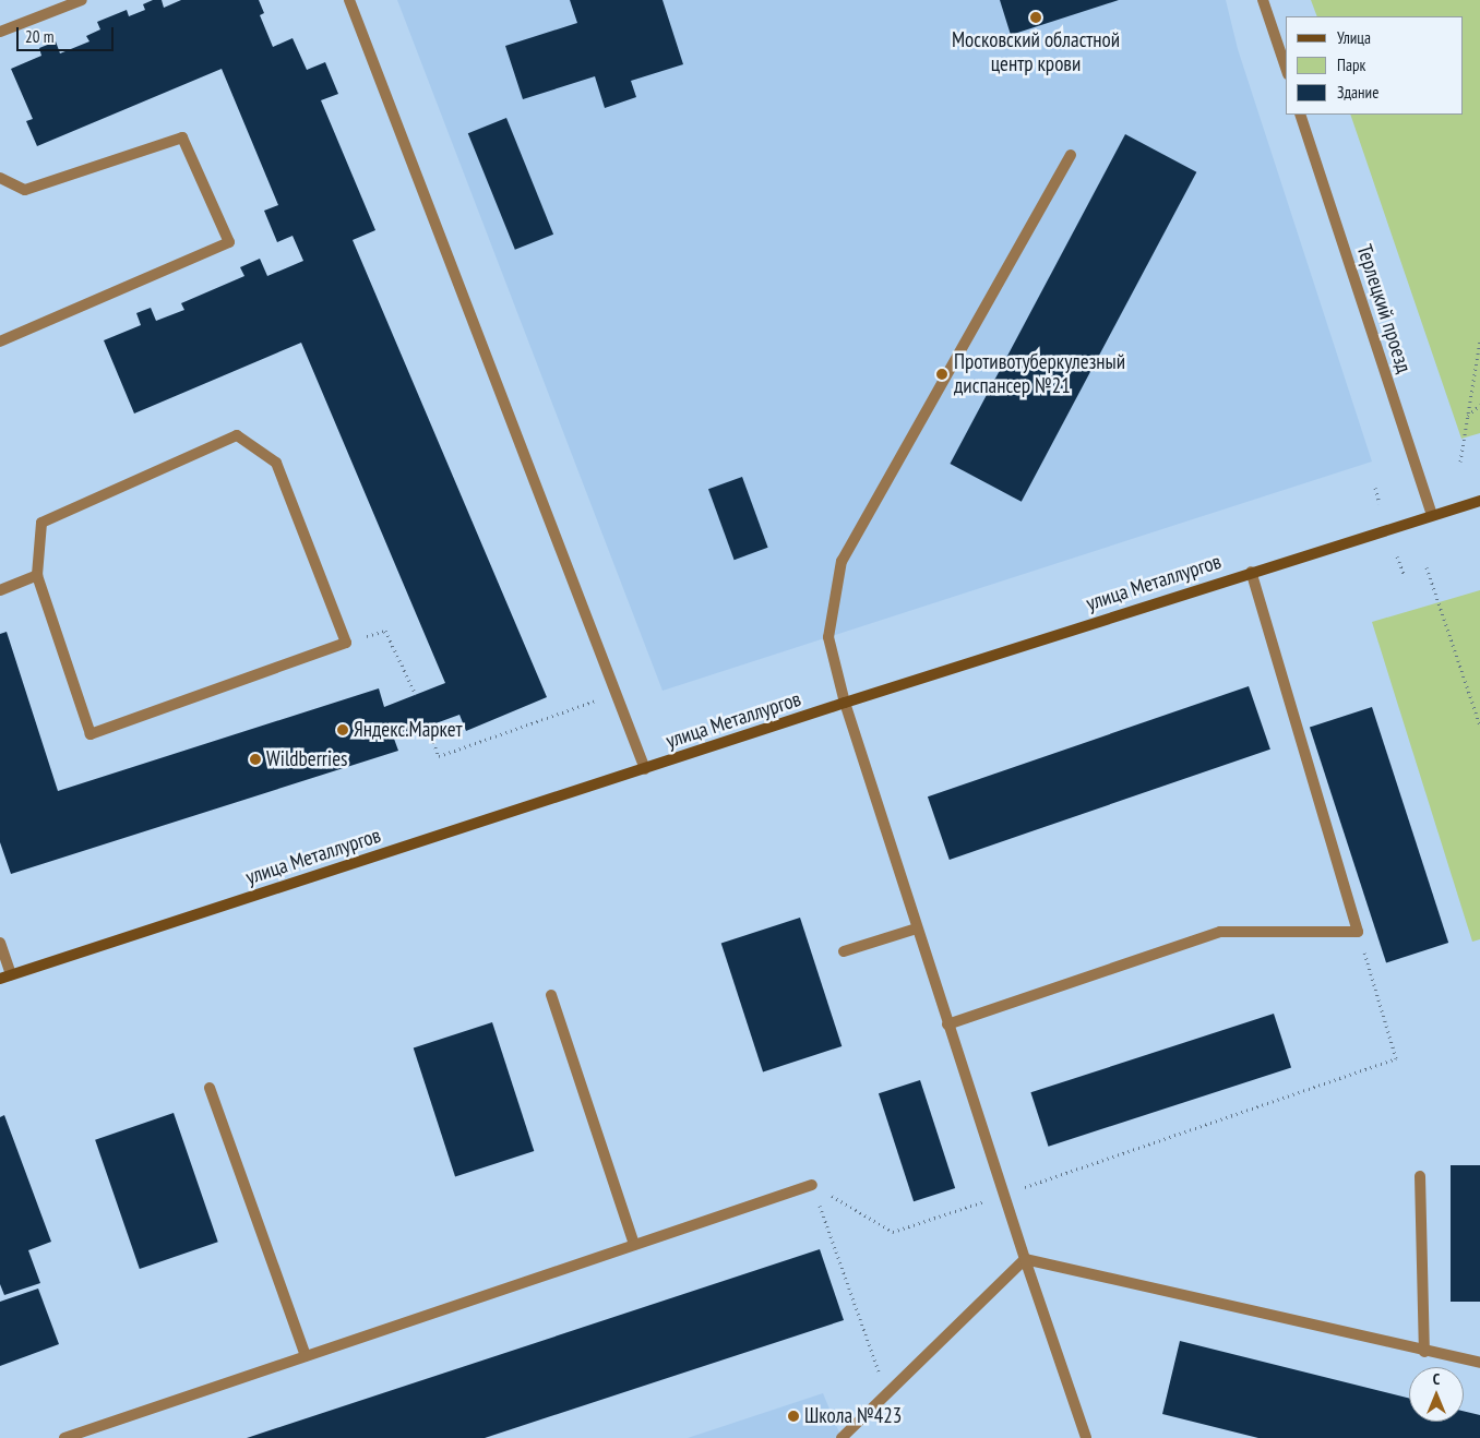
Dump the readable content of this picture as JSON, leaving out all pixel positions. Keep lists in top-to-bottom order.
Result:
{
  "streets": {
    "street": ["Терлецкий проезд", "улица Металлургов"]
  },
  "crossings": [
    ["Терлецкий проезд", "улица Металлургов"]
  ],
  "places": [
    "Московский областной центр крови",
    "Противотуберкулезный диспансер №21",
    "Яндекс.Маркет",
    "Wildberries",
    "Школа №423"
  ],
  "legend": ["Улица", "Парк", "Здание"],
  "scale_bar": "20 m",
  "north": "top"
}
